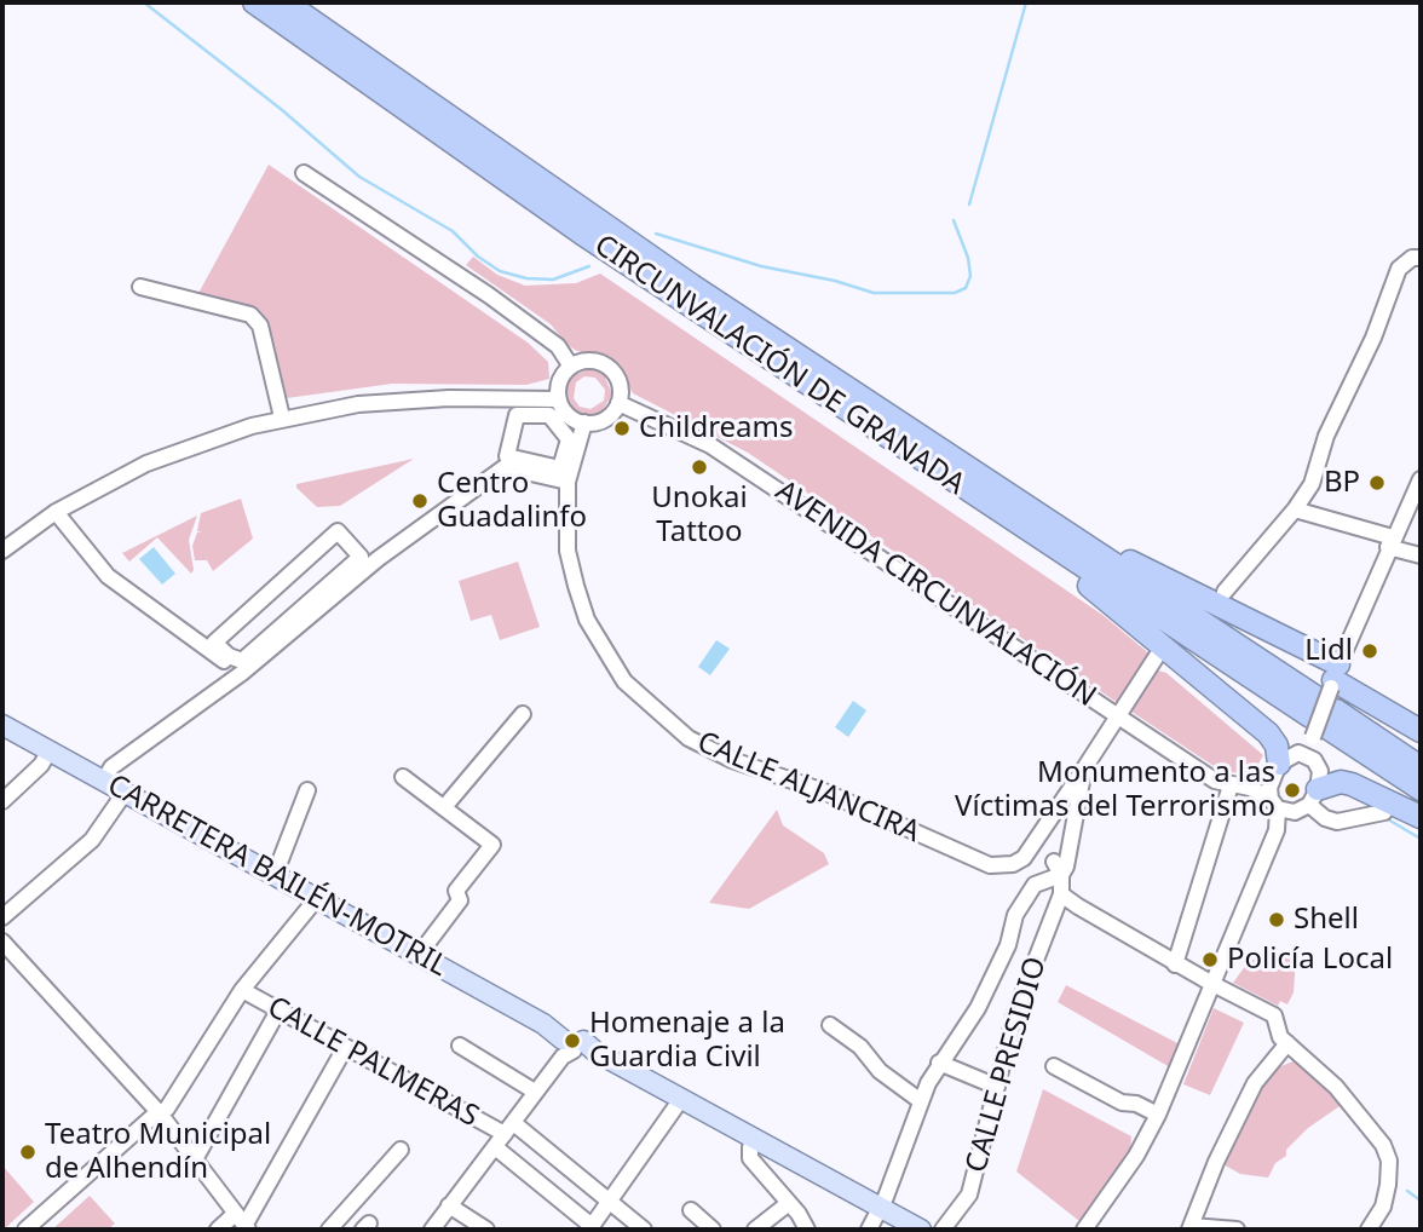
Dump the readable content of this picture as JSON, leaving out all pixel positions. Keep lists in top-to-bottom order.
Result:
{
  "streets": {
    "highway": ["CIRCUNVALACIÓN DE GRANADA"],
    "main road": ["CARRETERA BAILÉN-MOTRIL"],
    "street": [
      "AVENIDA CIRCUNVALACIÓN",
      "CALLE ALJANCIRA",
      "CALLE PALMERAS",
      "CALLE PRESIDIO"
    ]
  },
  "crossings": [
    ["AVENIDA CIRCUNVALACIÓN", "CALLE ALJANCIRA"]
  ],
  "places": [
    "Childreams",
    "Unokai Tattoo",
    "BP",
    "Centro Guadalinfo",
    "Lidl",
    "Monumento a las Víctimas del Terrorismo",
    "Shell",
    "Policía Local",
    "Homenaje a la Guardia Civil",
    "Teatro Municipal de Alhendín"
  ]
}
